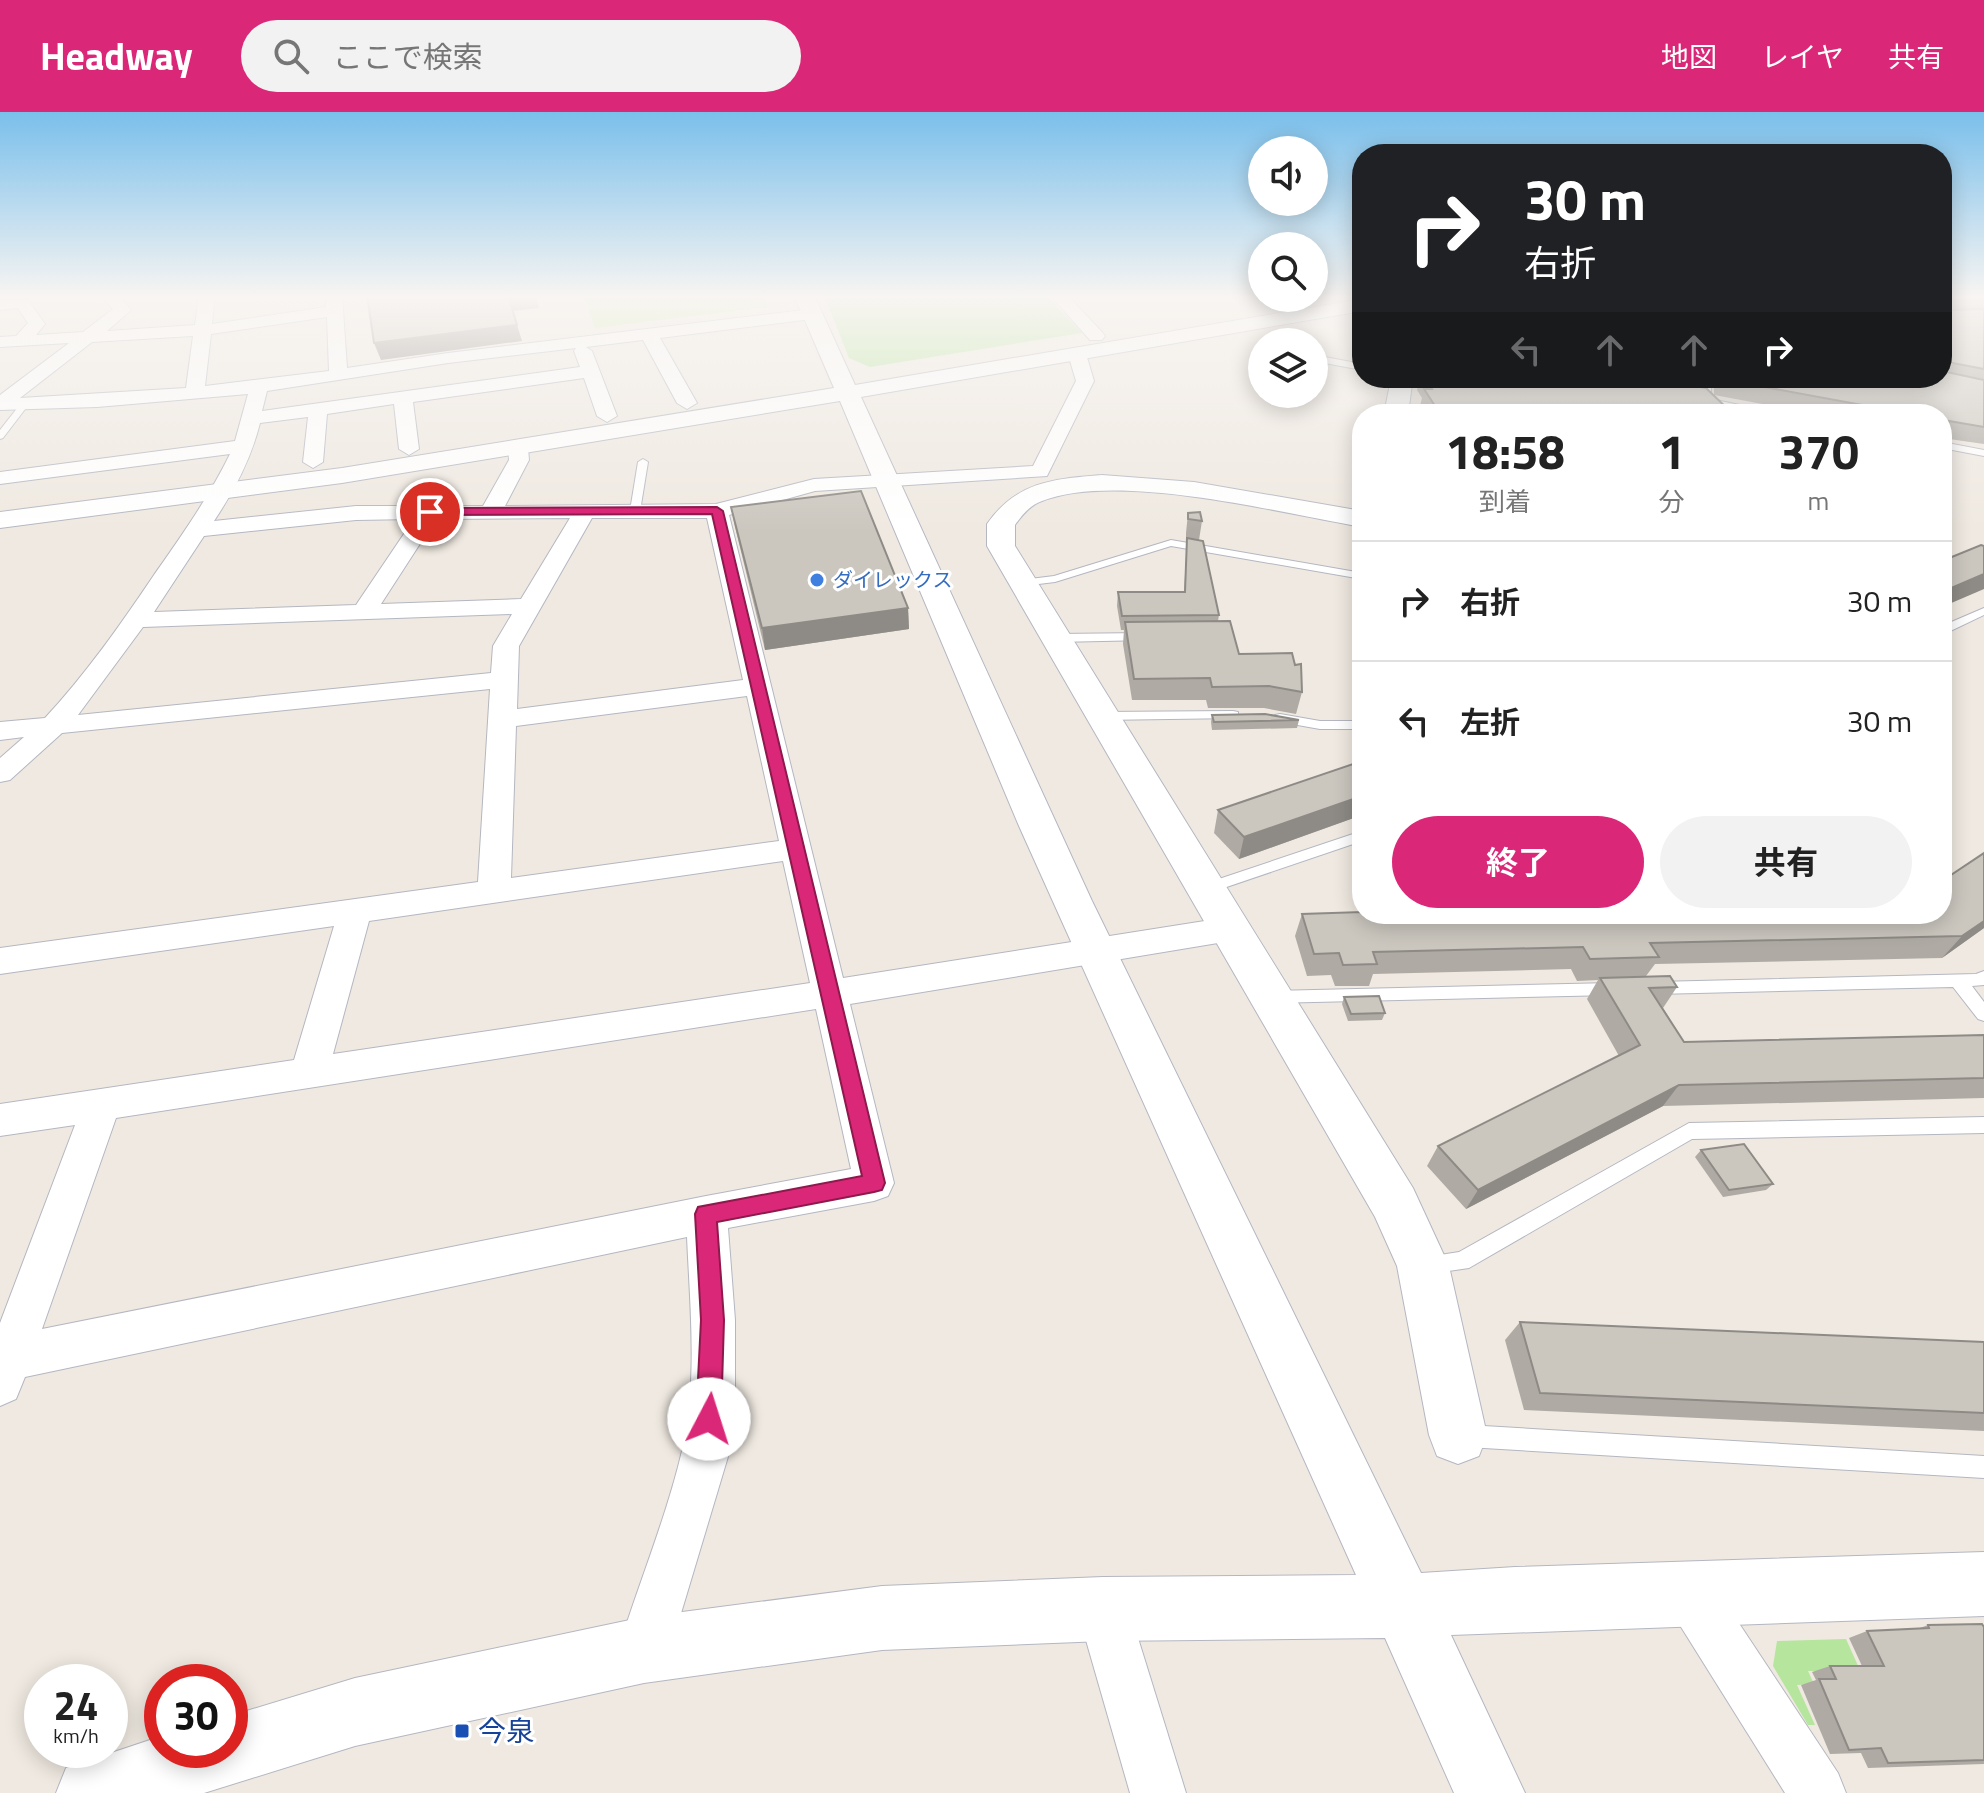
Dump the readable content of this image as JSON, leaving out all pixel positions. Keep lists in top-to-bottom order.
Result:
{
  "places": {
    "other": ["ダイレックス"],
    "transit": ["今泉"]
  },
  "page": {
    "header": "Headway",
    "search": "ここで検索",
    "nav": ["地図", "レイヤ", "共有"],
    "turn": ["30 m", "右折"],
    "eta": [
      "18:58",
      "到着",
      "1",
      "分",
      "370",
      "m"
    ],
    "list": [
      {
        "name": "右折",
        "value": "30 m"
      },
      {
        "name": "左折",
        "value": "30 m"
      }
    ],
    "buttons": ["終了", "共有"],
    "speed": "24 km/h",
    "limit": "30"
  }
}
